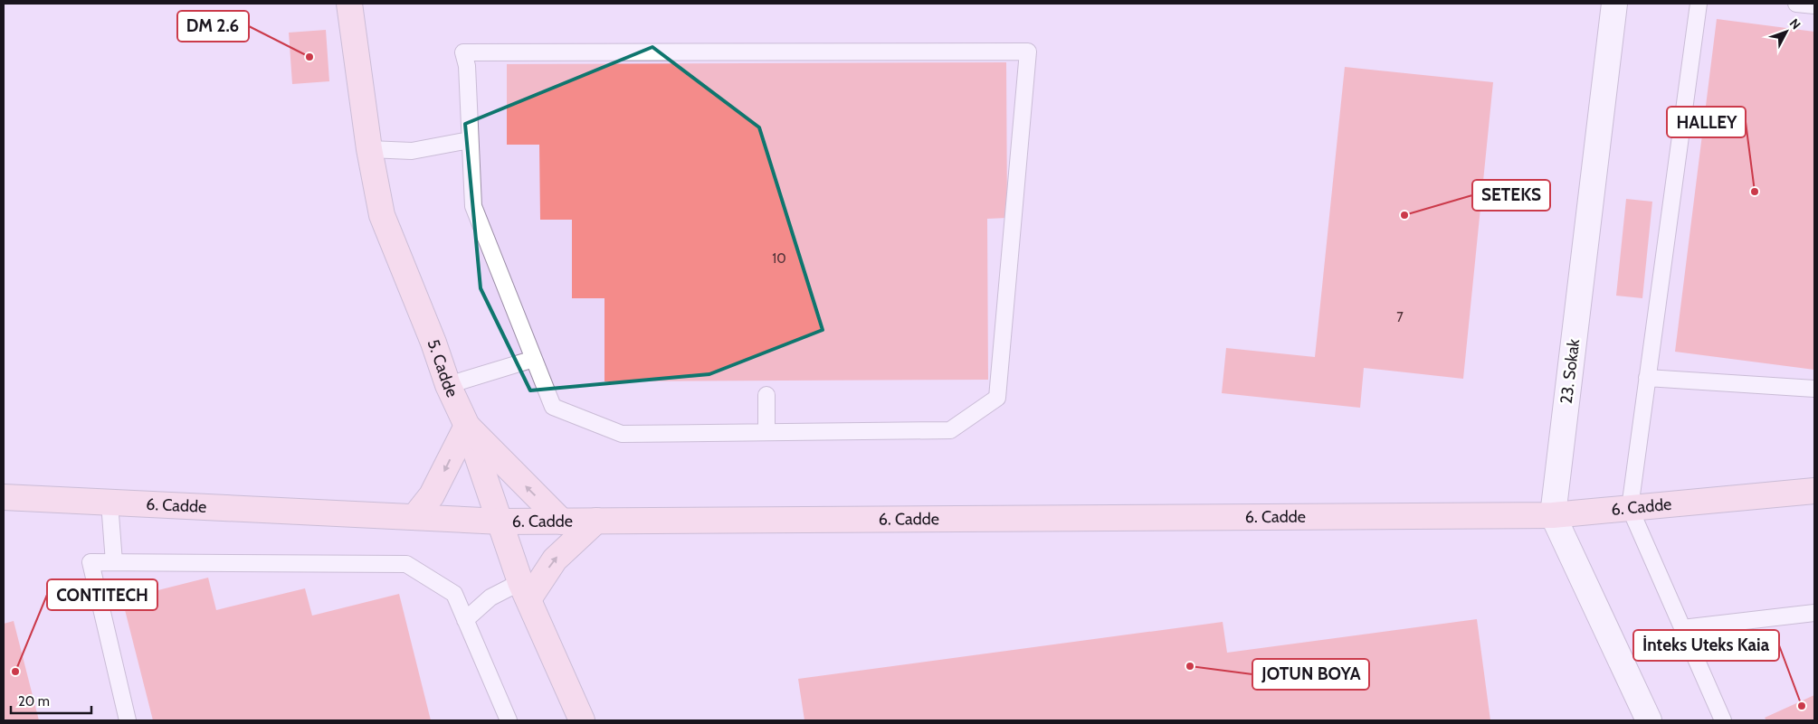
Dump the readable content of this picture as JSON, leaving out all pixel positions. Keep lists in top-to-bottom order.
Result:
{
  "streets": {
    "street": ["5. Cadde", "23. Sokak", "6. Cadde"]
  },
  "crossings": [
    ["5. Cadde", "6. Cadde"],
    ["23. Sokak", "6. Cadde"]
  ],
  "places": [
    "DM 2.6",
    "HALLEY",
    "SETEKS",
    "JOTUN BOYA",
    "CONTITECH",
    "İnteks Uteks Kaia"
  ],
  "house_numbers": ["10", "7"],
  "scale_bar": "20 m",
  "north": "top right"
}
